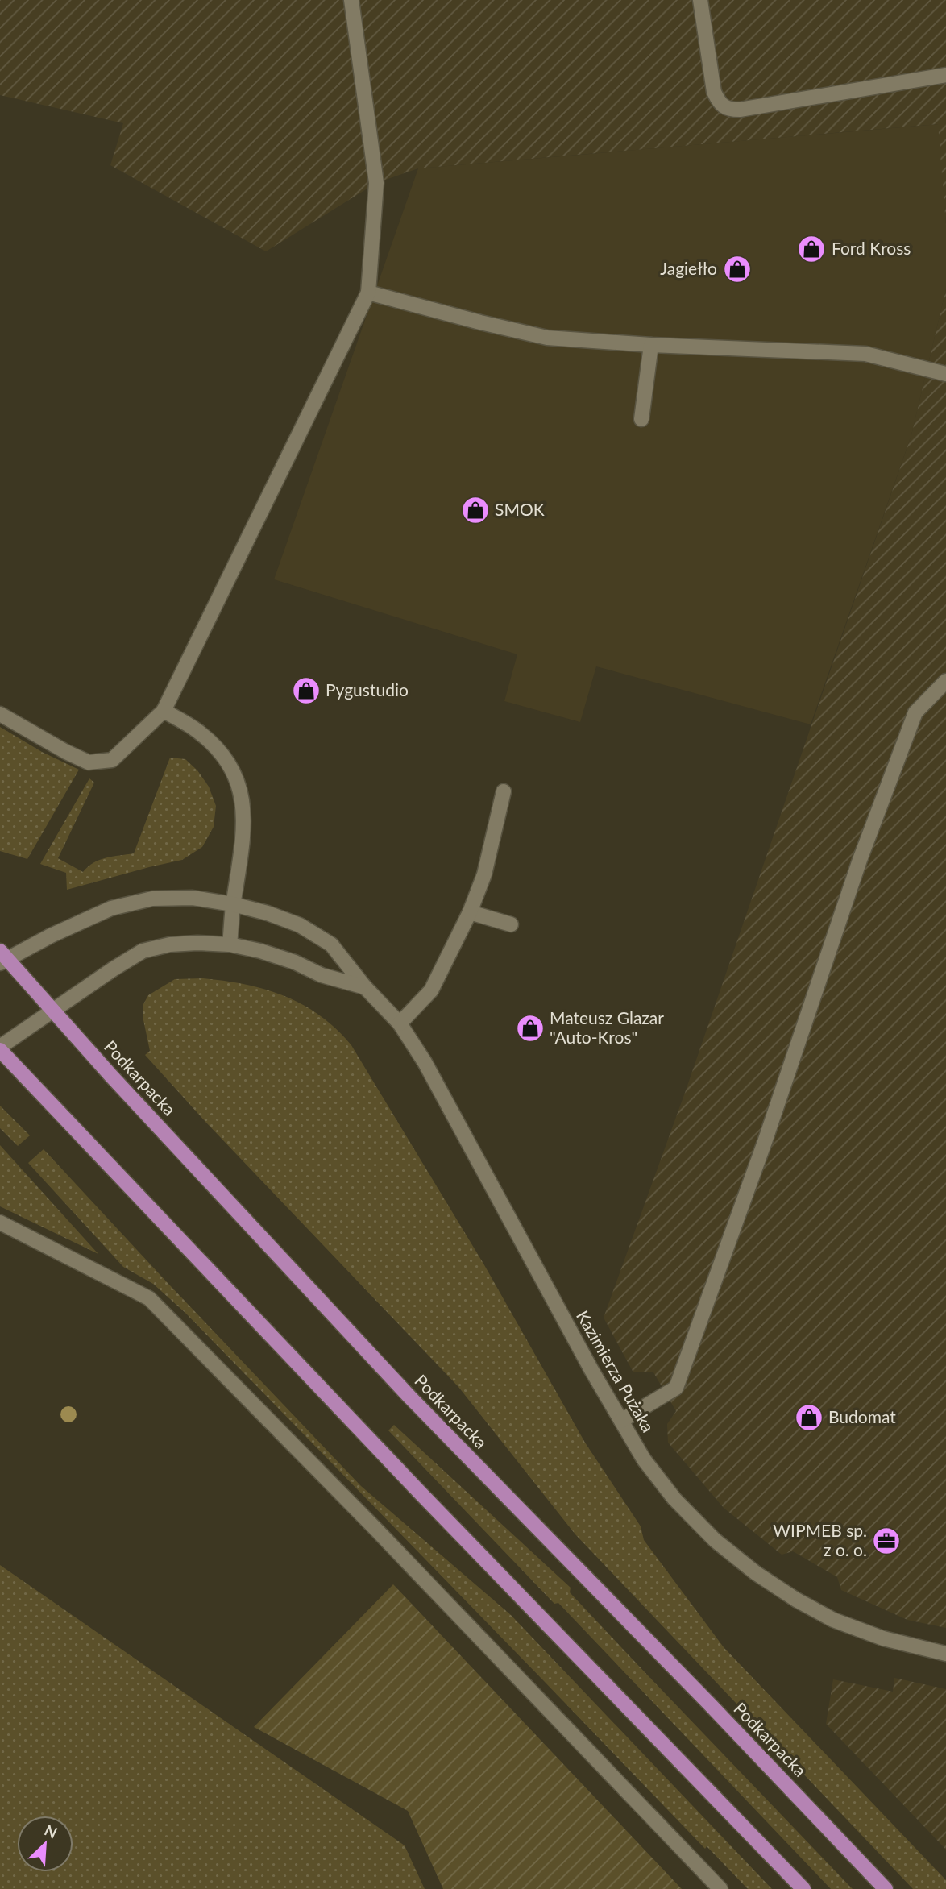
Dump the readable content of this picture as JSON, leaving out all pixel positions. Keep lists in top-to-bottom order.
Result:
{
  "streets": {
    "main road": ["Podkarpacka"],
    "street": ["Kazimierza Pużaka"]
  },
  "crossings": [
    ["Podkarpacka", "Kazimierza Pużaka"]
  ],
  "places": {
    "shop": [
      "Ford Kross",
      "Jagiełło",
      "SMOK",
      "Pygustudio",
      "Mateusz Glazar \"Auto-Kros\"",
      "Budomat"
    ],
    "office": ["WIPMEB sp. z o. o."]
  },
  "north": "top right"
}
